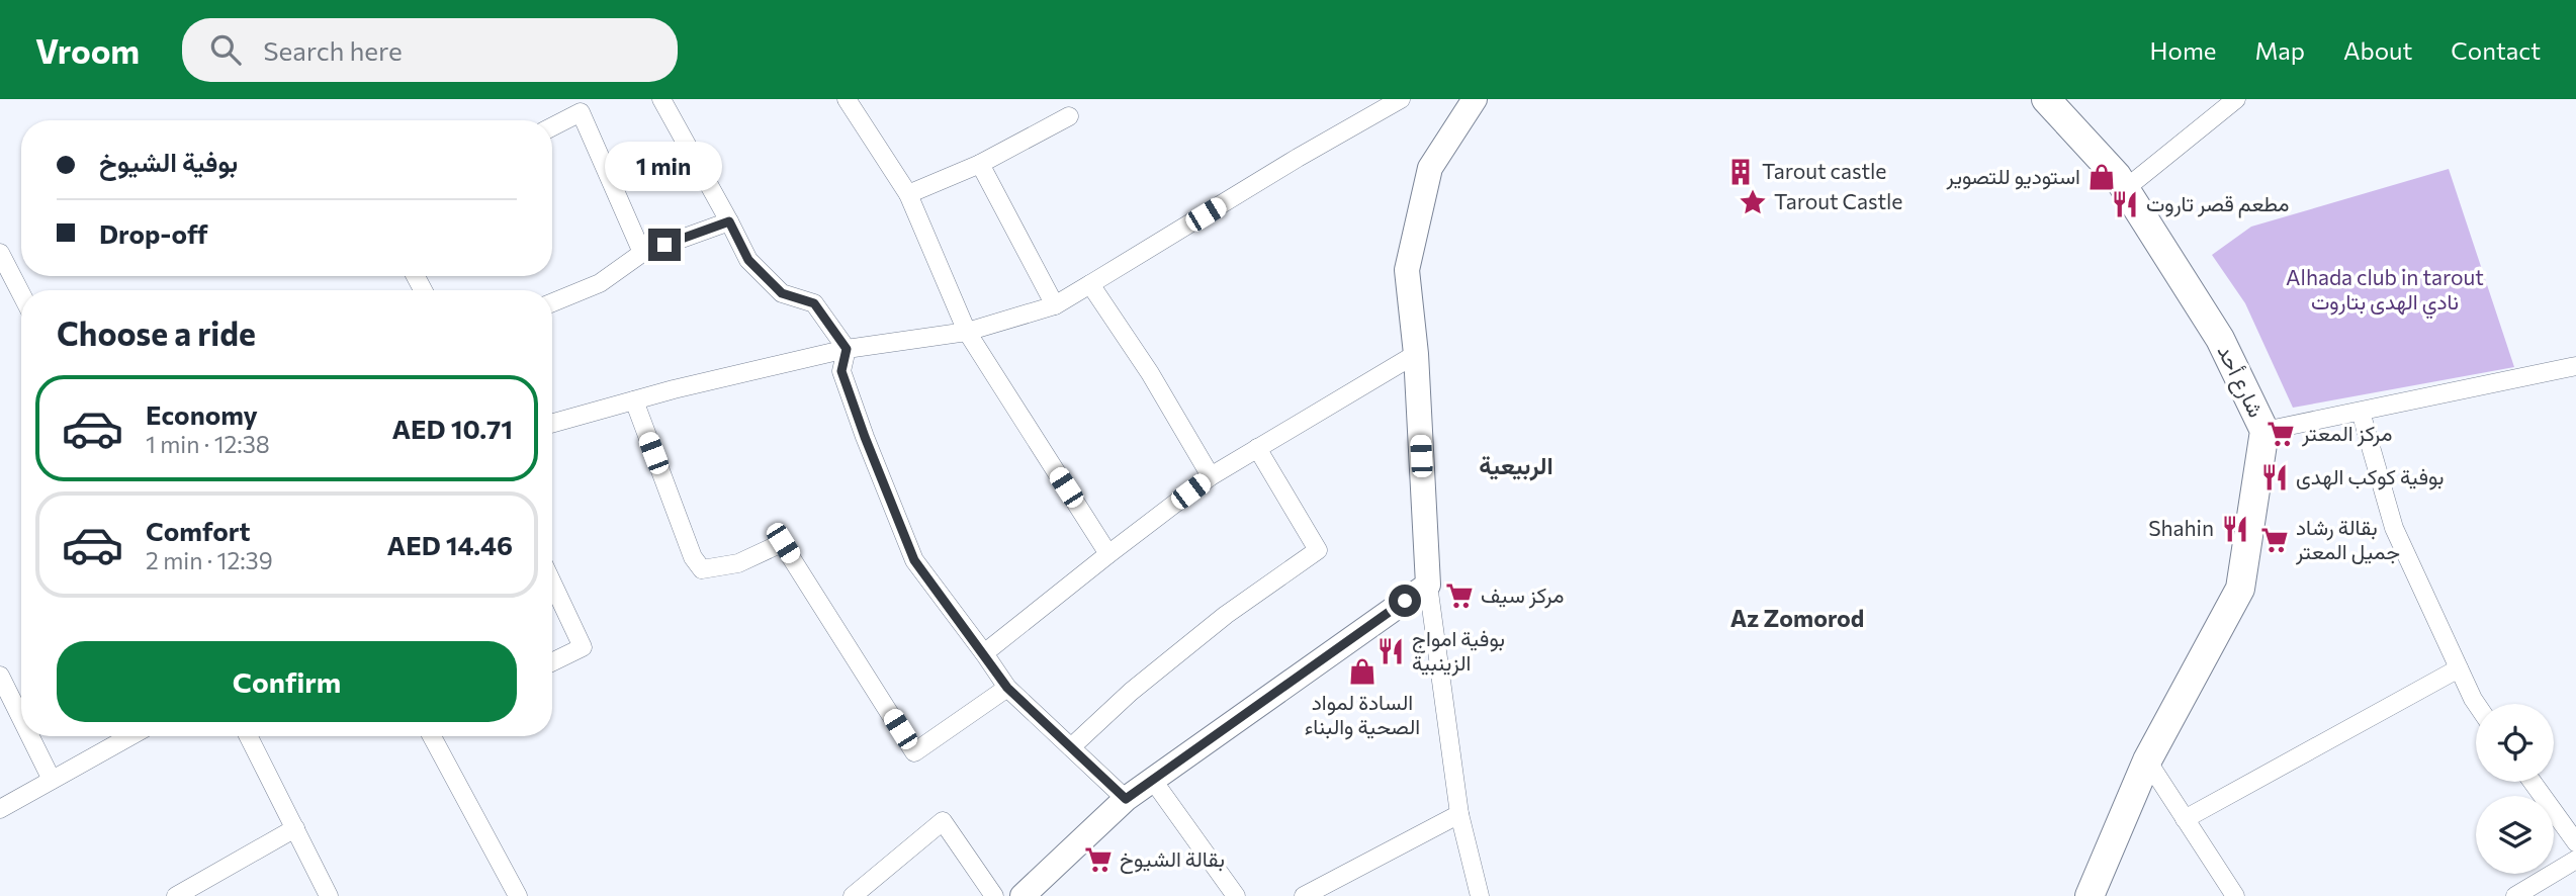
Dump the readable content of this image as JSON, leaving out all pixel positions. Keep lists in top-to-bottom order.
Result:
{
  "streets": {
    "main road": ["شارع أحد"]
  },
  "districts": ["الربيعية", "Az Zomorod"],
  "parks": ["Alhada club in tarout نادي الهدى بتاروت"],
  "places": {
    "building": ["Tarout castle"],
    "shop": ["استوديو للتصوير", "السادة لمواد الصحية والبناء"],
    "place": ["Tarout Castle"],
    "restaurant": [
      "مطعم قصر تاروت",
      "بوفية كوكب الهدى",
      "Shahin",
      "بوفية امواج الزينبية"
    ],
    "supermarket": [
      "مركز المعتر",
      "بقالة رشاد جميل المعتر",
      "مركز سيف",
      "بقالة الشيوخ"
    ]
  },
  "page": {
    "header": "Vroom",
    "search": "Search here",
    "nav": [
      "Home",
      "Map",
      "About",
      "Contact"
    ],
    "banner": ["بوفية الشيوخ", "Drop-off"],
    "bubble": "1 min",
    "heading": "Choose a ride",
    "list": [
      {
        "name": "Economy",
        "note": "1 min · 12:38",
        "value": "AED 10.71"
      },
      {
        "name": "Comfort",
        "note": "2 min · 12:39",
        "value": "AED 14.46"
      }
    ],
    "buttons": "Confirm"
  }
}
